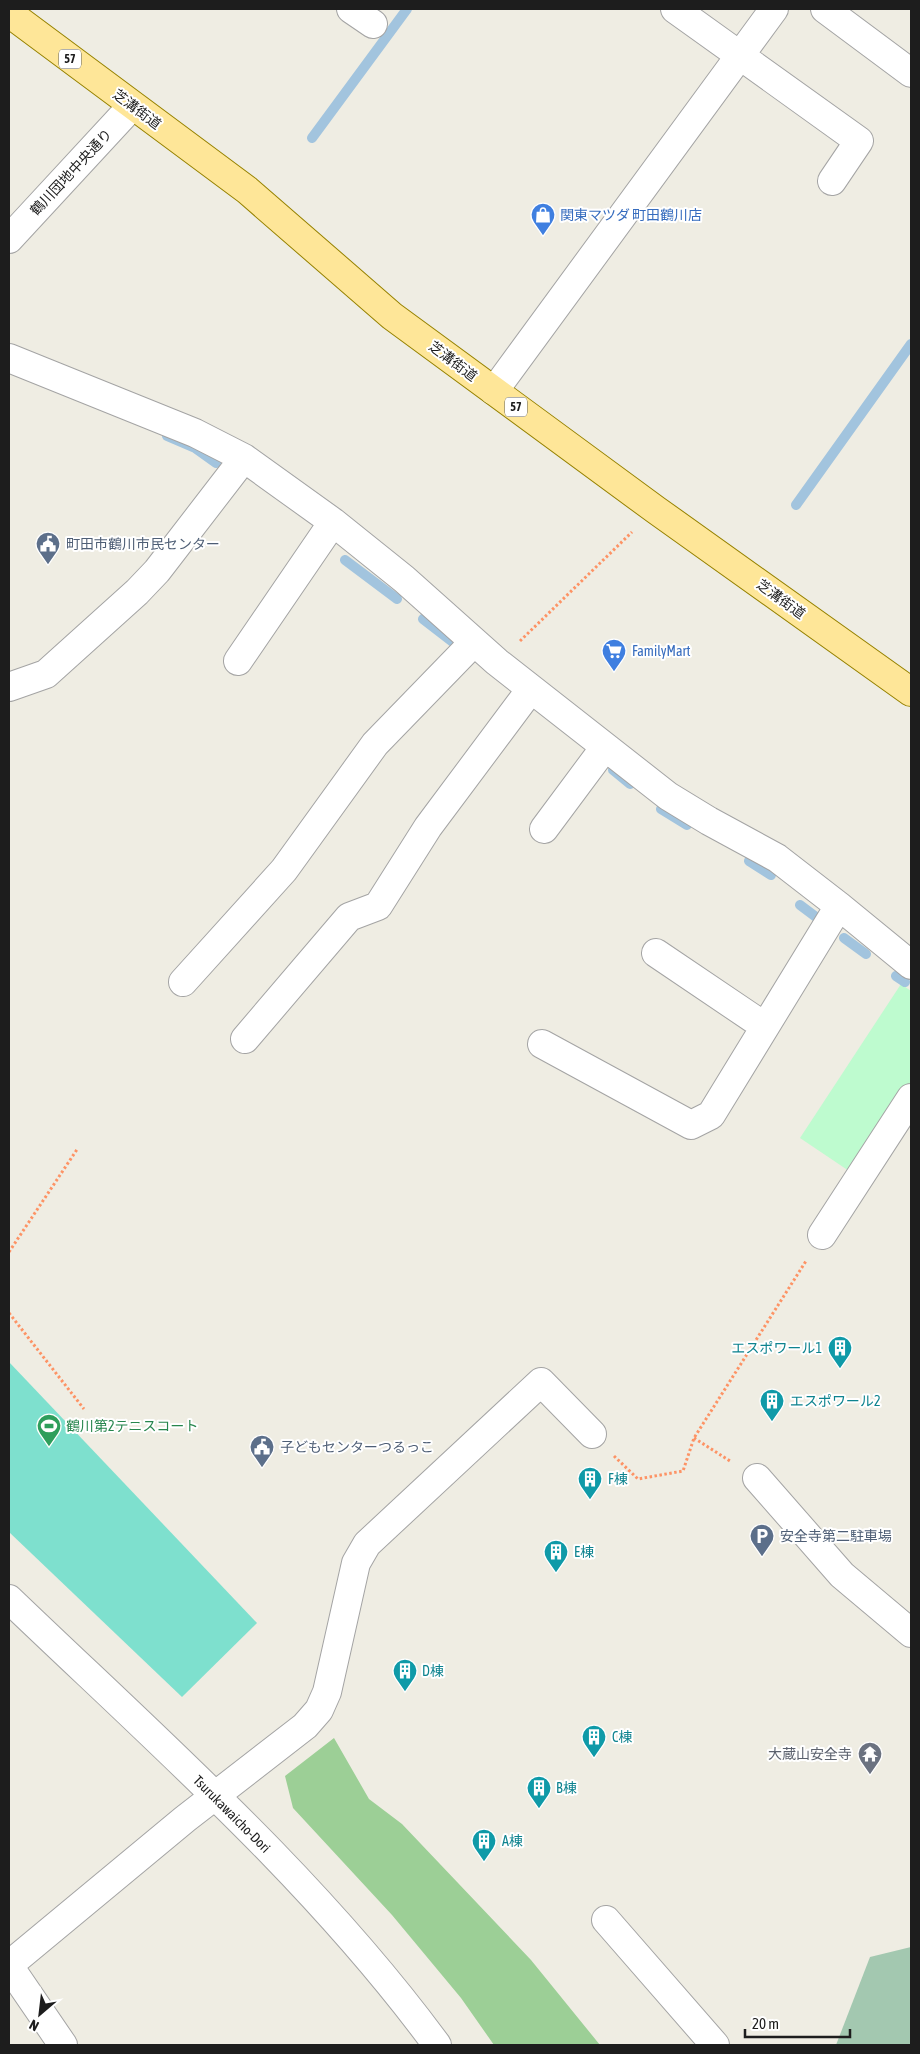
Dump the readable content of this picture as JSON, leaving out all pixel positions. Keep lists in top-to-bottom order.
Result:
{
  "streets": {
    "main road": ["57", "芝溝街道"],
    "street": ["鶴川団地中央通り", "Tsurukawaicho-Dori"]
  },
  "crossings": [
    ["芝溝街道", "鶴川団地中央通り"]
  ],
  "places": {
    "shop": ["関東マツダ 町田鶴川店"],
    "public building": ["町田市鶴川市民センター", "子どもセンターつるっこ"],
    "supermarket": ["FamilyMart"],
    "building": [
      "エスポワール1",
      "エスポワール2",
      "F棟",
      "E棟",
      "D棟",
      "C棟",
      "B棟",
      "A棟"
    ],
    "sports": ["鶴川第2テニスコート"],
    "parking": ["安全寺第二駐車場"],
    "temple": ["大蔵山安全寺"]
  },
  "scale_bar": "20 m",
  "north": "bottom left"
}
